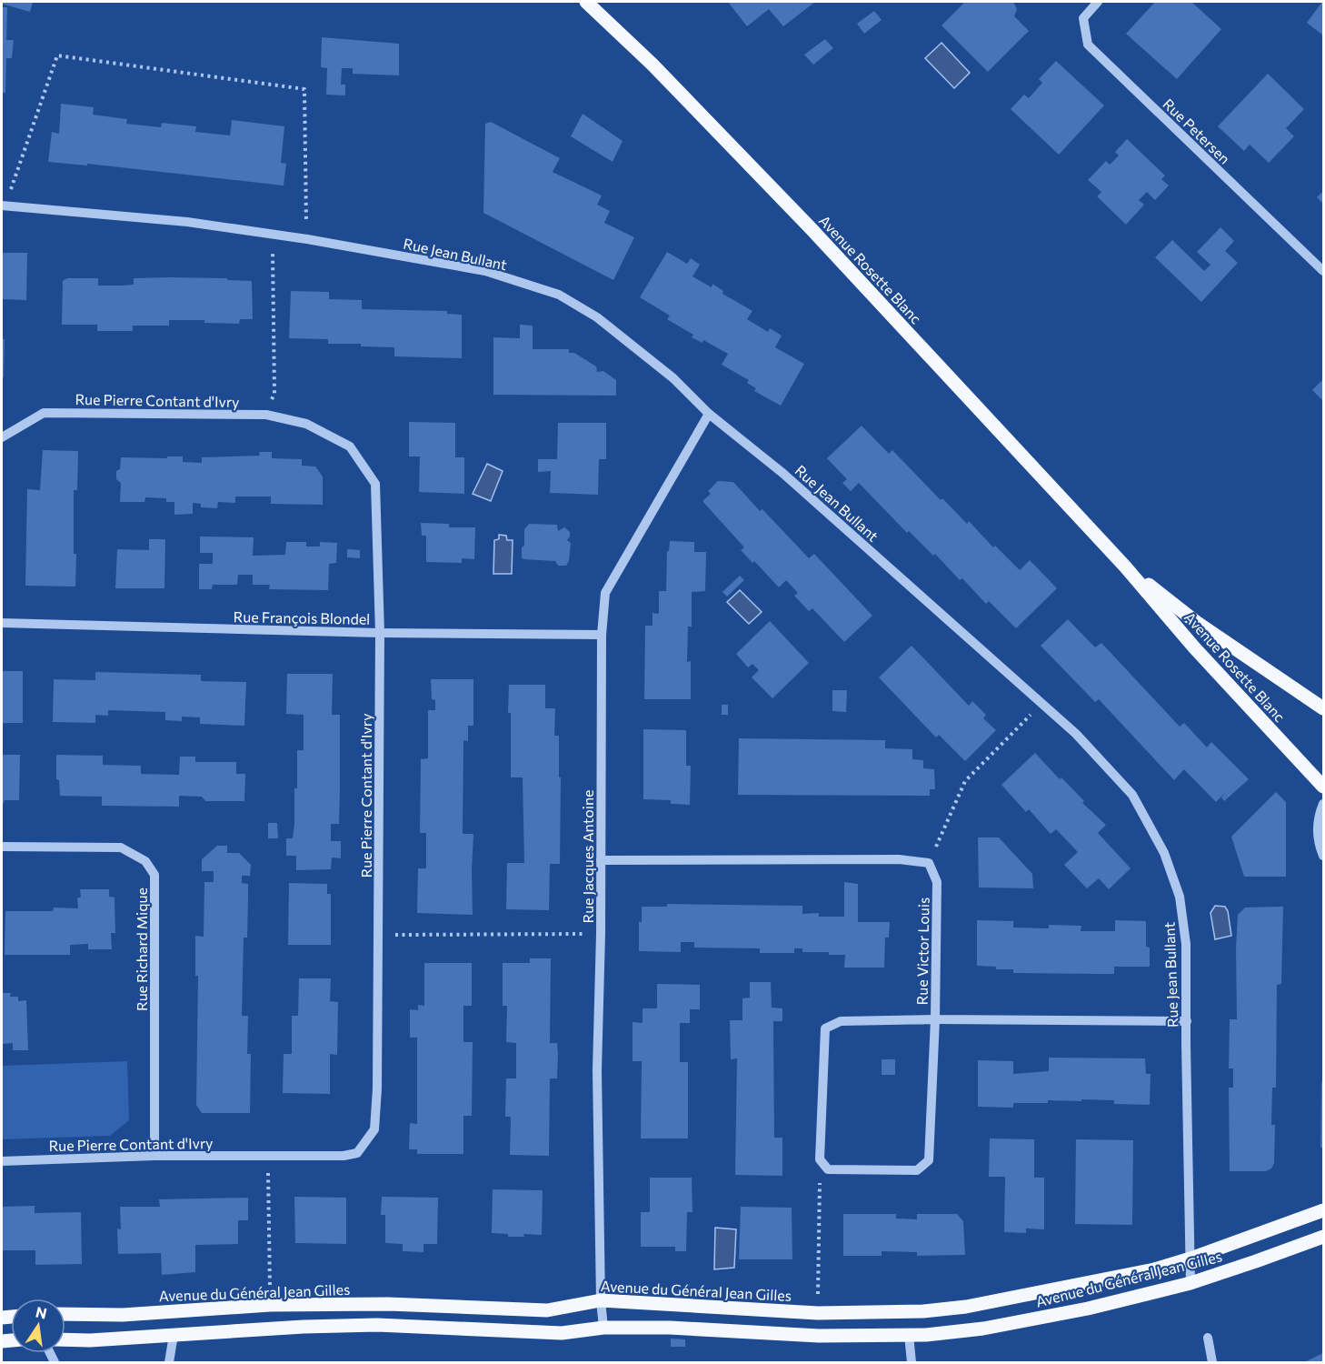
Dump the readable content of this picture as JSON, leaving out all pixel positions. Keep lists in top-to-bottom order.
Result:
{
  "streets": {
    "main road": ["Avenue Rosette Blanc", "Avenue du Général Jean Gilles"],
    "street": [
      "Rue Petersen",
      "Rue Jean Bullant",
      "Rue Pierre Contant d'Ivry",
      "Rue François Blondel",
      "Rue Jacques Antoine",
      "Rue Richard Mique",
      "Rue Victor Louis"
    ]
  },
  "crossings": [
    ["Rue Jean Bullant", "Rue Jacques Antoine"],
    ["Rue Jean Bullant", "Rue Victor Louis"],
    ["Rue Jean Bullant", "Avenue du Général Jean Gilles"],
    ["Rue Pierre Contant d'Ivry", "Rue François Blondel"],
    ["Rue Pierre Contant d'Ivry", "Rue Richard Mique"],
    ["Rue François Blondel", "Rue Jacques Antoine"],
    ["Rue Jacques Antoine", "Avenue du Général Jean Gilles"]
  ],
  "north": "top"
}
